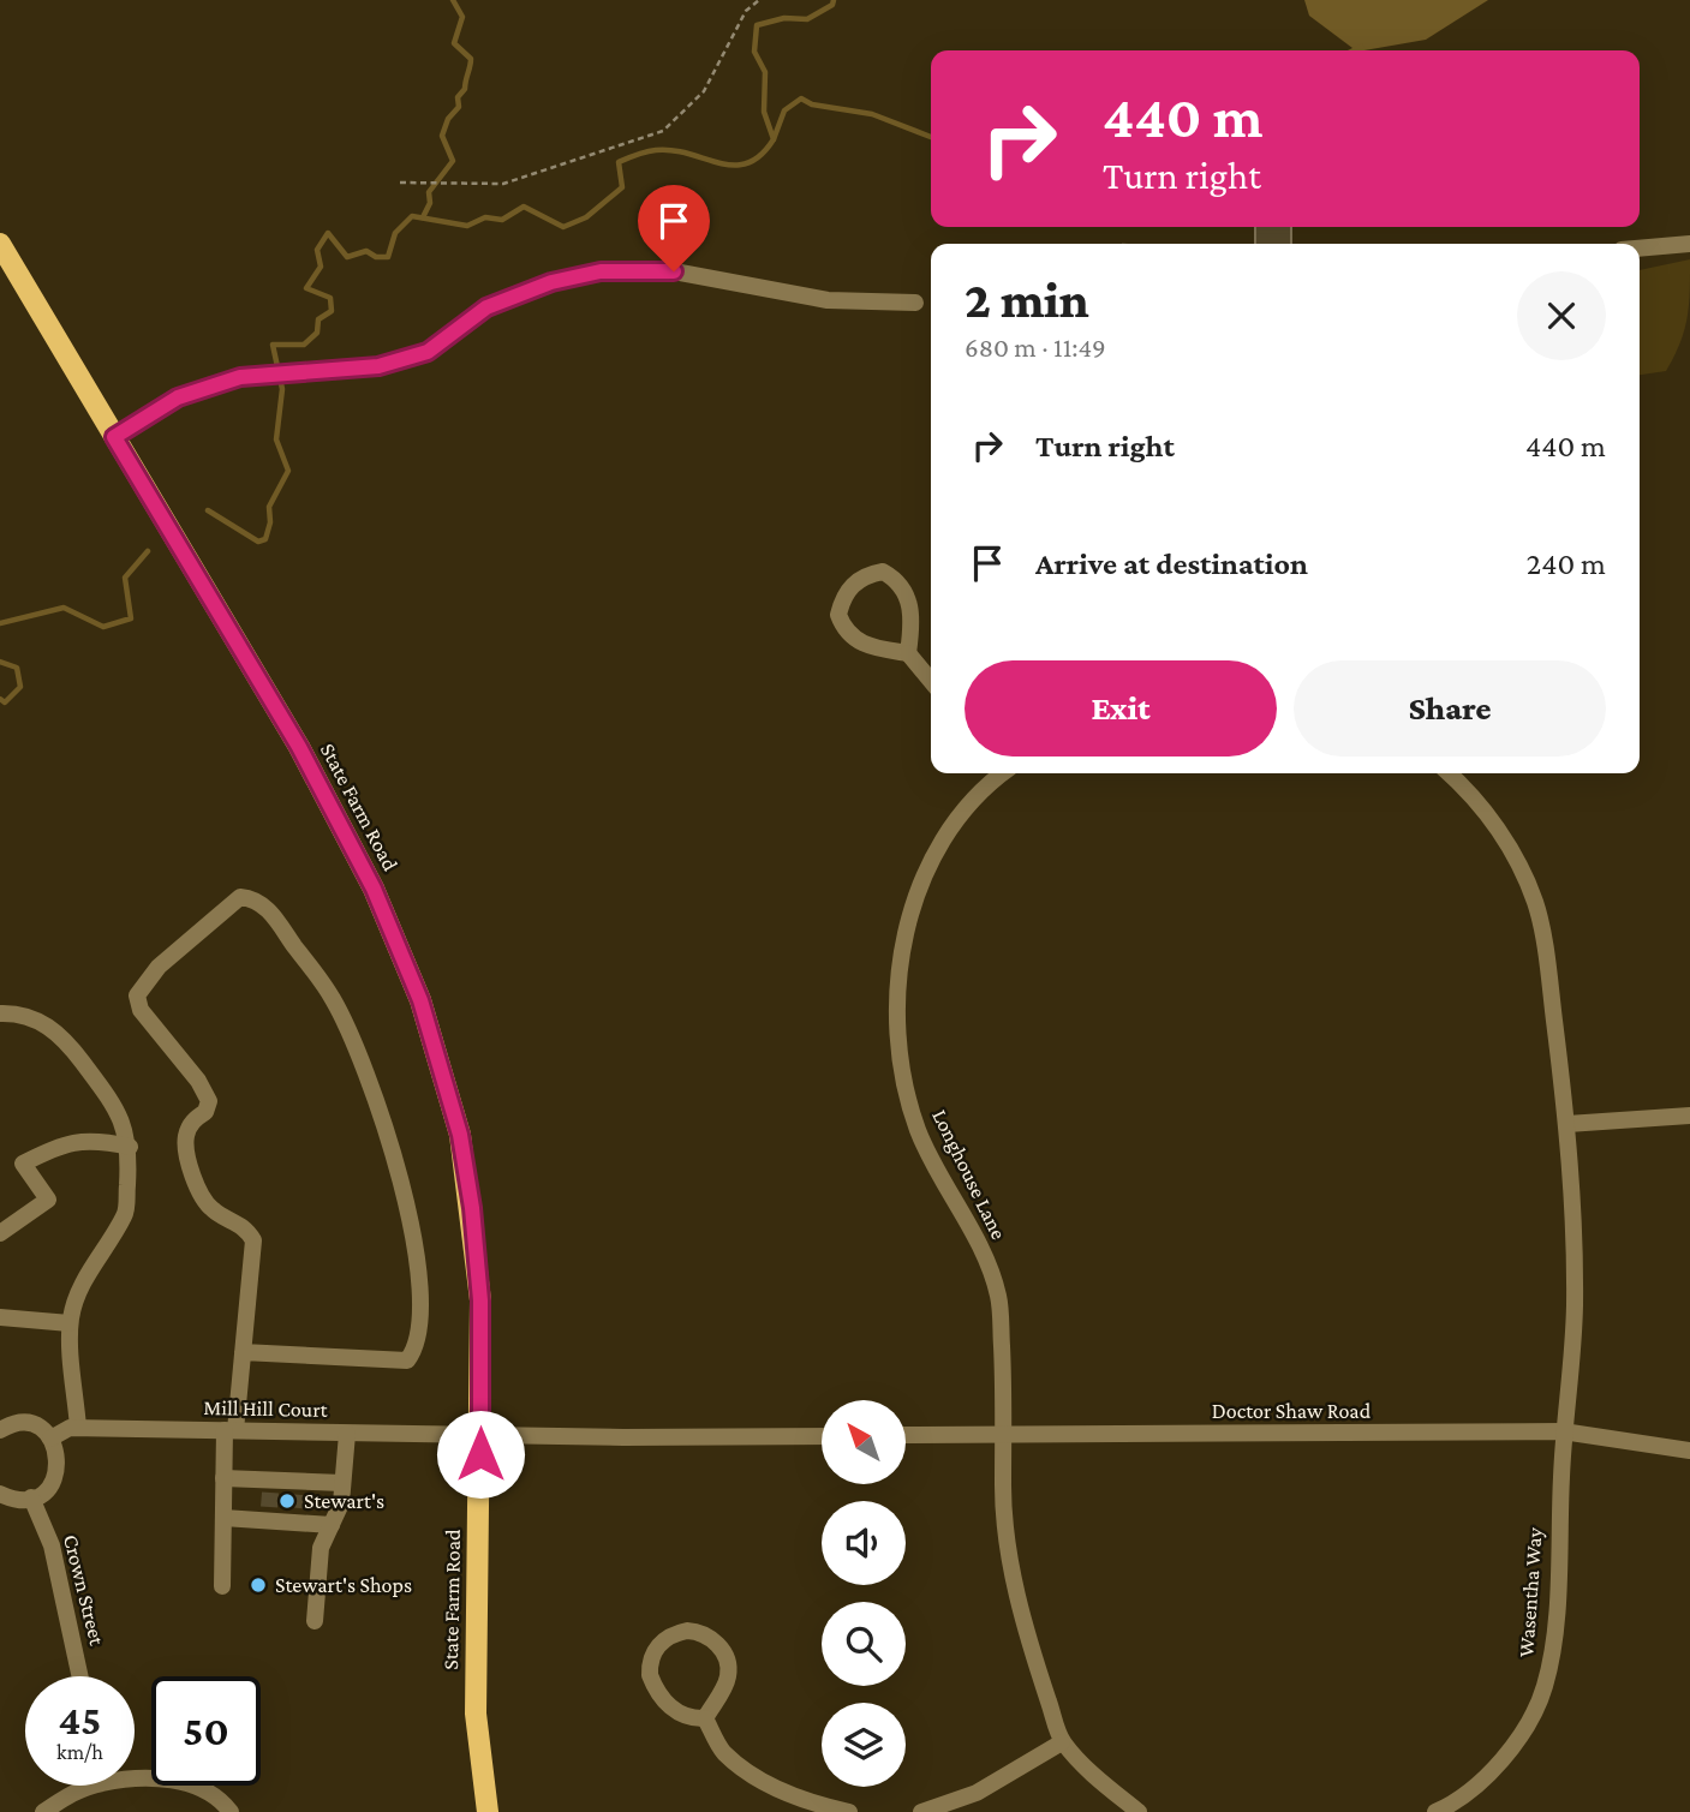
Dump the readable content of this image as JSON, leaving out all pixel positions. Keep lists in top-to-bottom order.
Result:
{
  "streets": {
    "main road": ["State Farm Road"],
    "street": [
      "Longhouse Lane",
      "Mill Hill Court",
      "Doctor Shaw Road",
      "Crown Street",
      "Wasentha Way"
    ]
  },
  "crossings": [
    ["State Farm Road", "Mill Hill Court"],
    ["Longhouse Lane", "Doctor Shaw Road"],
    ["Doctor Shaw Road", "Wasentha Way"]
  ],
  "places": ["Stewart's", "Stewart's Shops"],
  "north": "top left",
  "page": {
    "turn": ["440 m", "Turn right"],
    "heading": ["2 min", "680 m · 11:49"],
    "list": [
      {
        "name": "Turn right",
        "value": "440 m"
      },
      {
        "name": "Arrive at destination",
        "value": "240 m"
      }
    ],
    "buttons": ["Exit", "Share"],
    "speed": "45 km/h",
    "limit": "50"
  }
}
